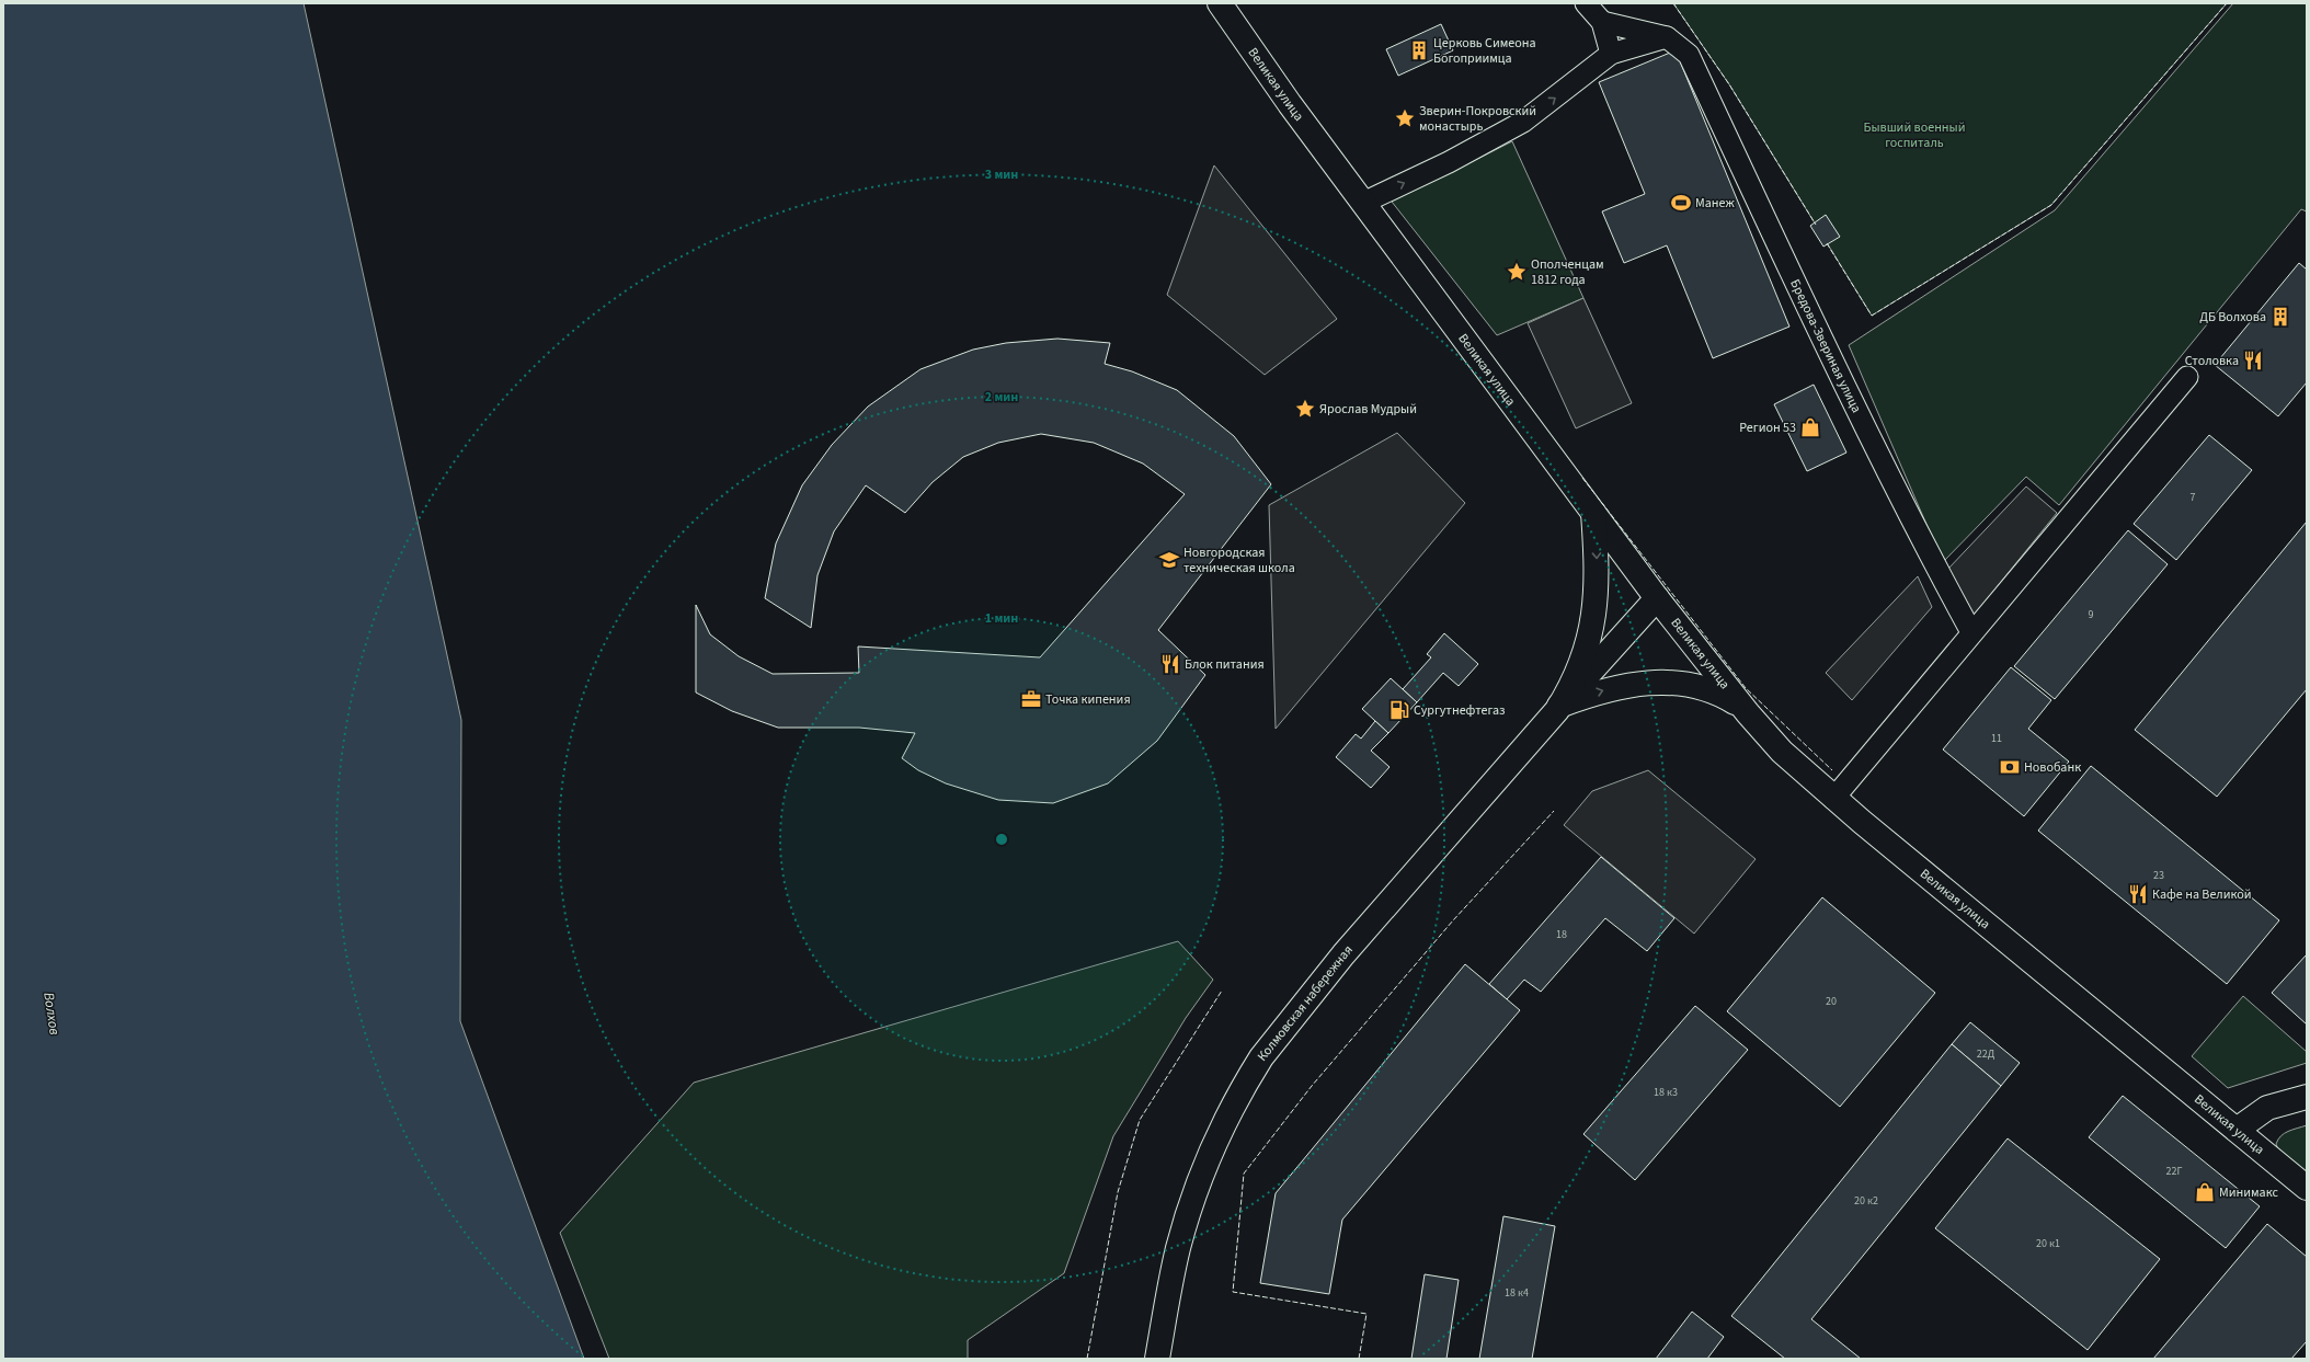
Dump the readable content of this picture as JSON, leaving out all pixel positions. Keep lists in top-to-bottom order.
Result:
{
  "streets": {
    "main road": ["Великая улица", "Колмовская набережная"],
    "street": ["Бредова-Звериная улица"]
  },
  "water": ["Волхов"],
  "parks": ["Бывший военный госпиталь"],
  "places": {
    "building": ["Церковь Симеона Богоприимца", "ДБ Волхова"],
    "place": ["Зверин-Покровский монастырь", "Ополченцам 1812 года", "Ярослав Мудрый"],
    "sports": ["Манеж"],
    "restaurant": ["Столовка", "Блок питания", "Кафе на Великой"],
    "shop": ["Регион 53", "Минимакс"],
    "school or university": ["Новгородская техническая школа"],
    "office": ["Точка кипения"],
    "fuel station": ["Сургутнефтегаз"],
    "bank": ["Новобанк"]
  },
  "house_numbers": [
    "7",
    "9",
    "11",
    "23",
    "18",
    "20",
    "22Д",
    "18 к3",
    "22Г",
    "20 к2",
    "20 к1",
    "18 к4"
  ],
  "rings": ["3 мин", "2 мин", "1 мин"]
}
